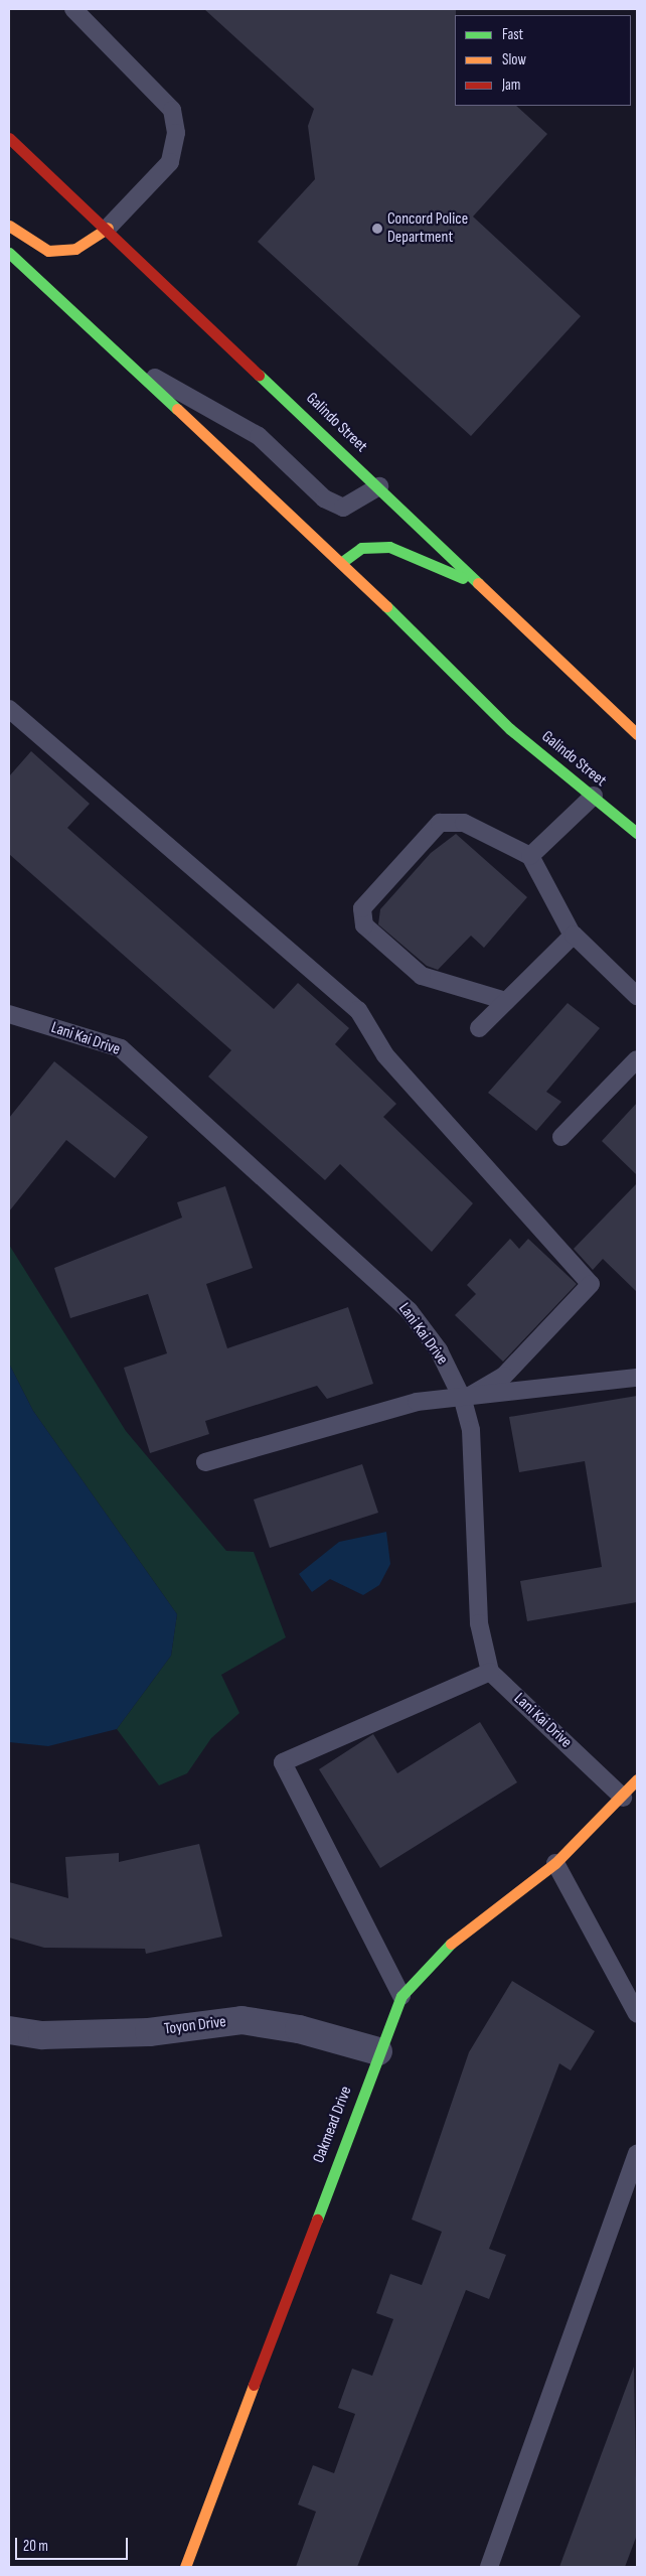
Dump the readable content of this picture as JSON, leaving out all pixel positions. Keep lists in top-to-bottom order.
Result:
{
  "streets": {
    "main road": ["Galindo Street", "Oakmead Drive"],
    "street": ["Toyon Drive"],
    "lane": ["Lani Kai Drive"]
  },
  "crossings": [
    ["Lani Kai Drive", "Oakmead Drive"],
    ["Toyon Drive", "Oakmead Drive"]
  ],
  "places": ["Concord Police Department"],
  "legend": ["Fast", "Slow", "Jam"],
  "scale_bar": "20 m"
}
